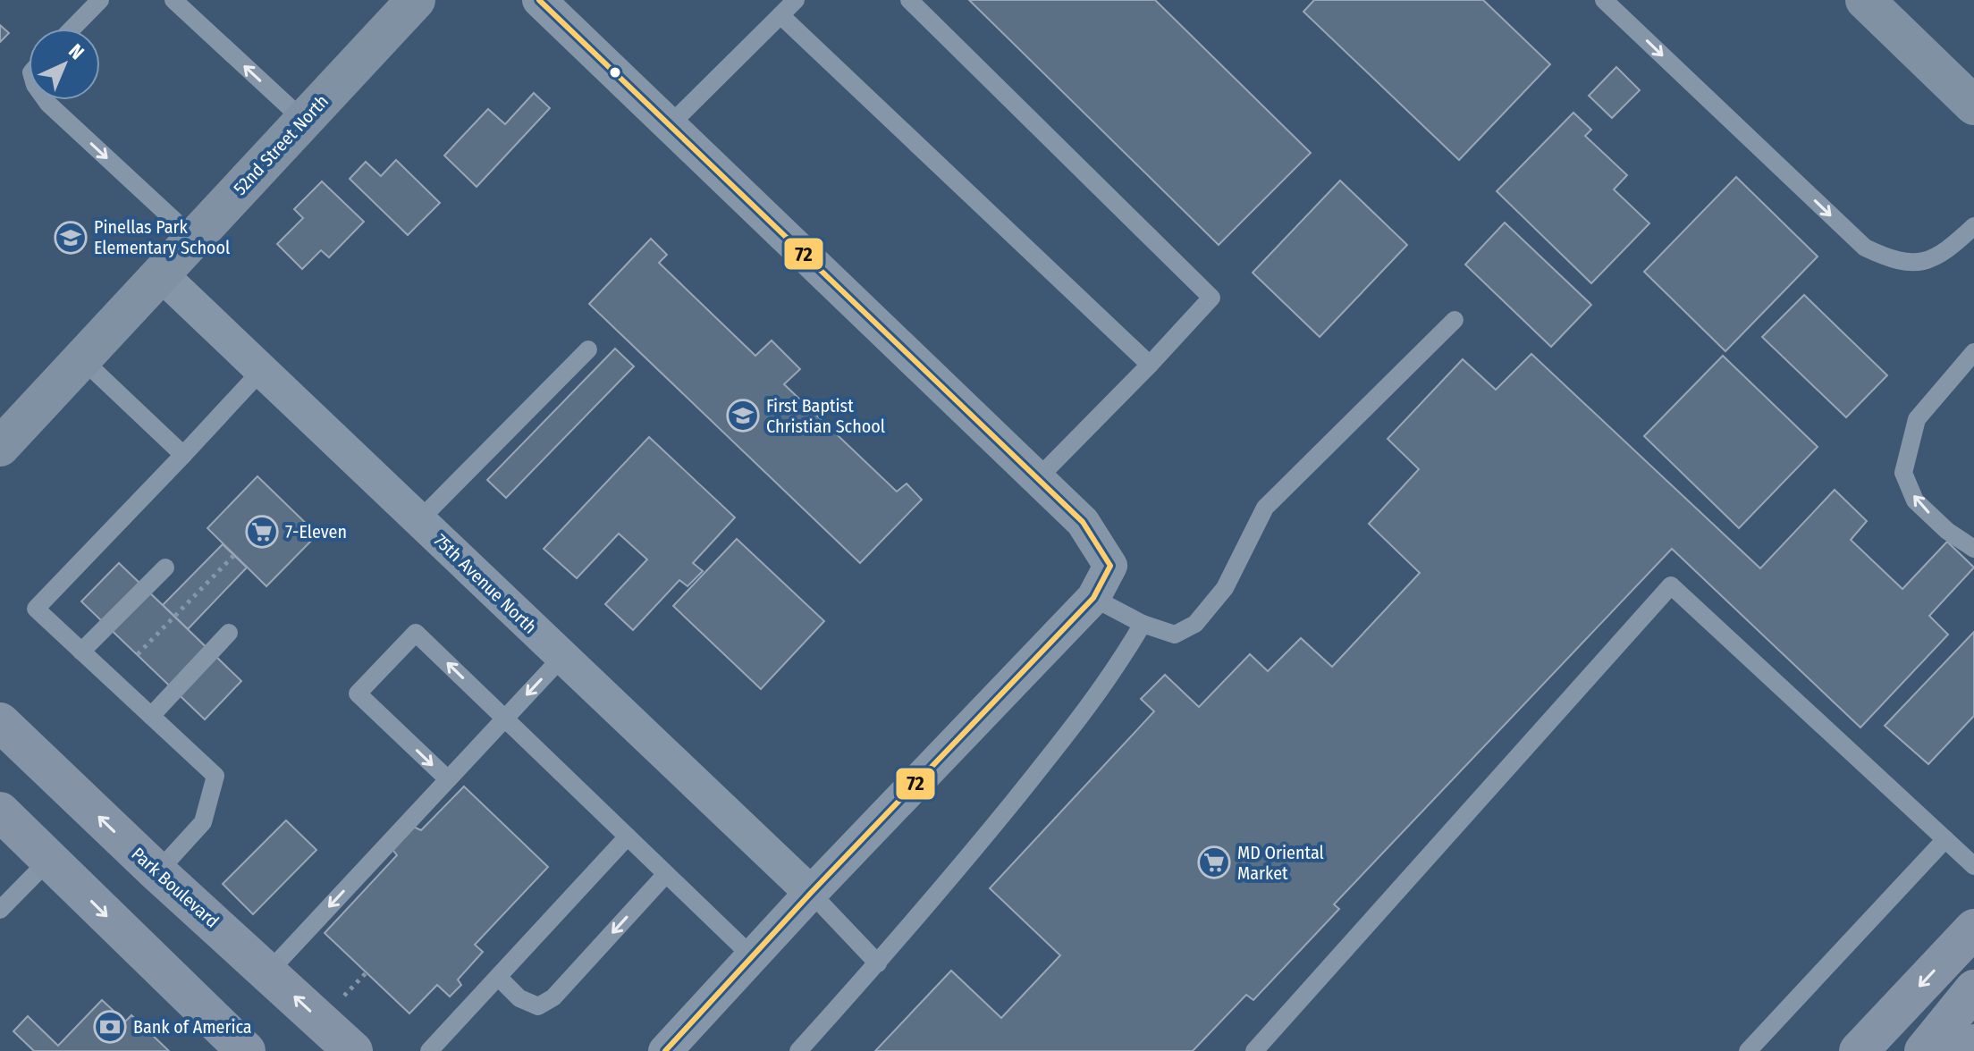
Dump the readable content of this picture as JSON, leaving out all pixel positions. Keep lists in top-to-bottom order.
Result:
{
  "streets": {
    "main road": ["Park Boulevard"],
    "street": ["52nd Street North", "75th Avenue North"]
  },
  "crossings": [
    ["52nd Street North", "75th Avenue North"]
  ],
  "places": {
    "school or university": ["Pinellas Park Elementary School", "First Baptist Christian School"],
    "supermarket": ["7-Eleven", "MD Oriental Market"],
    "bank": ["Bank of America"]
  },
  "lines": ["transit line 72"],
  "north": "top right"
}
